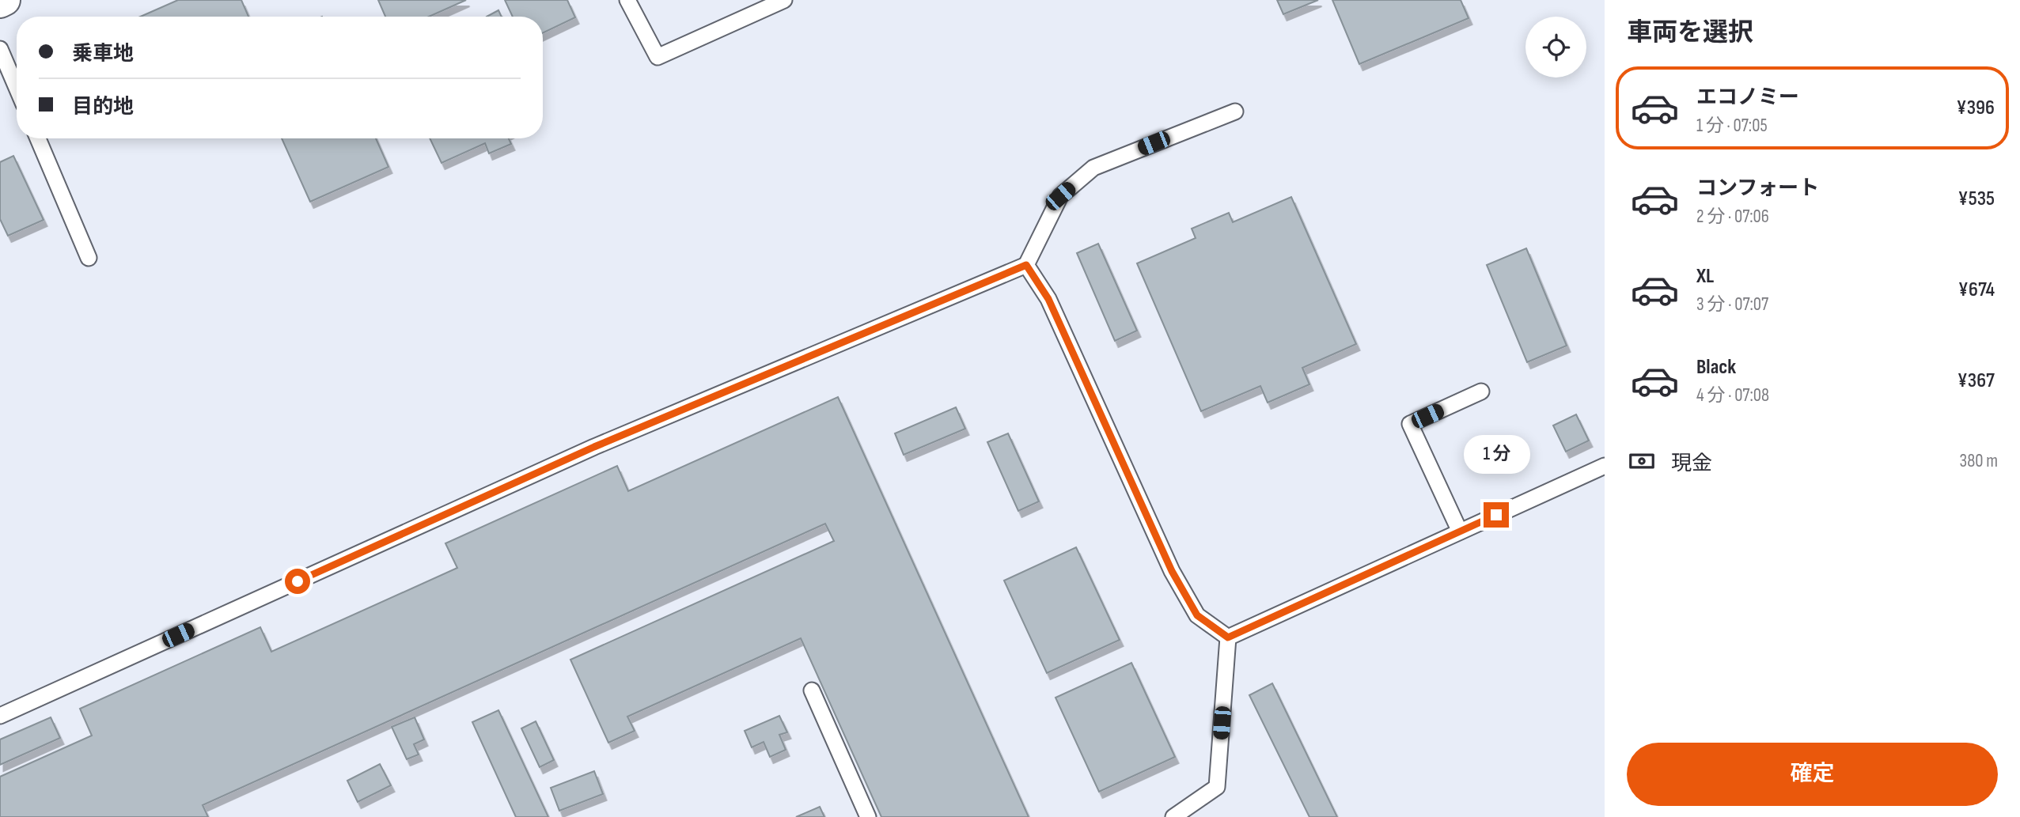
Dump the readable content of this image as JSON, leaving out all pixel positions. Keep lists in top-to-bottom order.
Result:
{
  "page": {
    "heading": "車両を選択",
    "banner": ["乗車地", "目的地"],
    "list": [
      {
        "name": "エコノミー",
        "note": "1 分 · 07:05",
        "value": "¥396"
      },
      {
        "name": "コンフォート",
        "note": "2 分 · 07:06",
        "value": "¥535"
      },
      {
        "name": "XL",
        "note": "3 分 · 07:07",
        "value": "¥674"
      },
      {
        "name": "Black",
        "note": "4 分 · 07:08",
        "value": "¥367"
      }
    ],
    "pay": ["現金", "380 m"],
    "bubble": "1 分",
    "buttons": "確定"
  }
}
